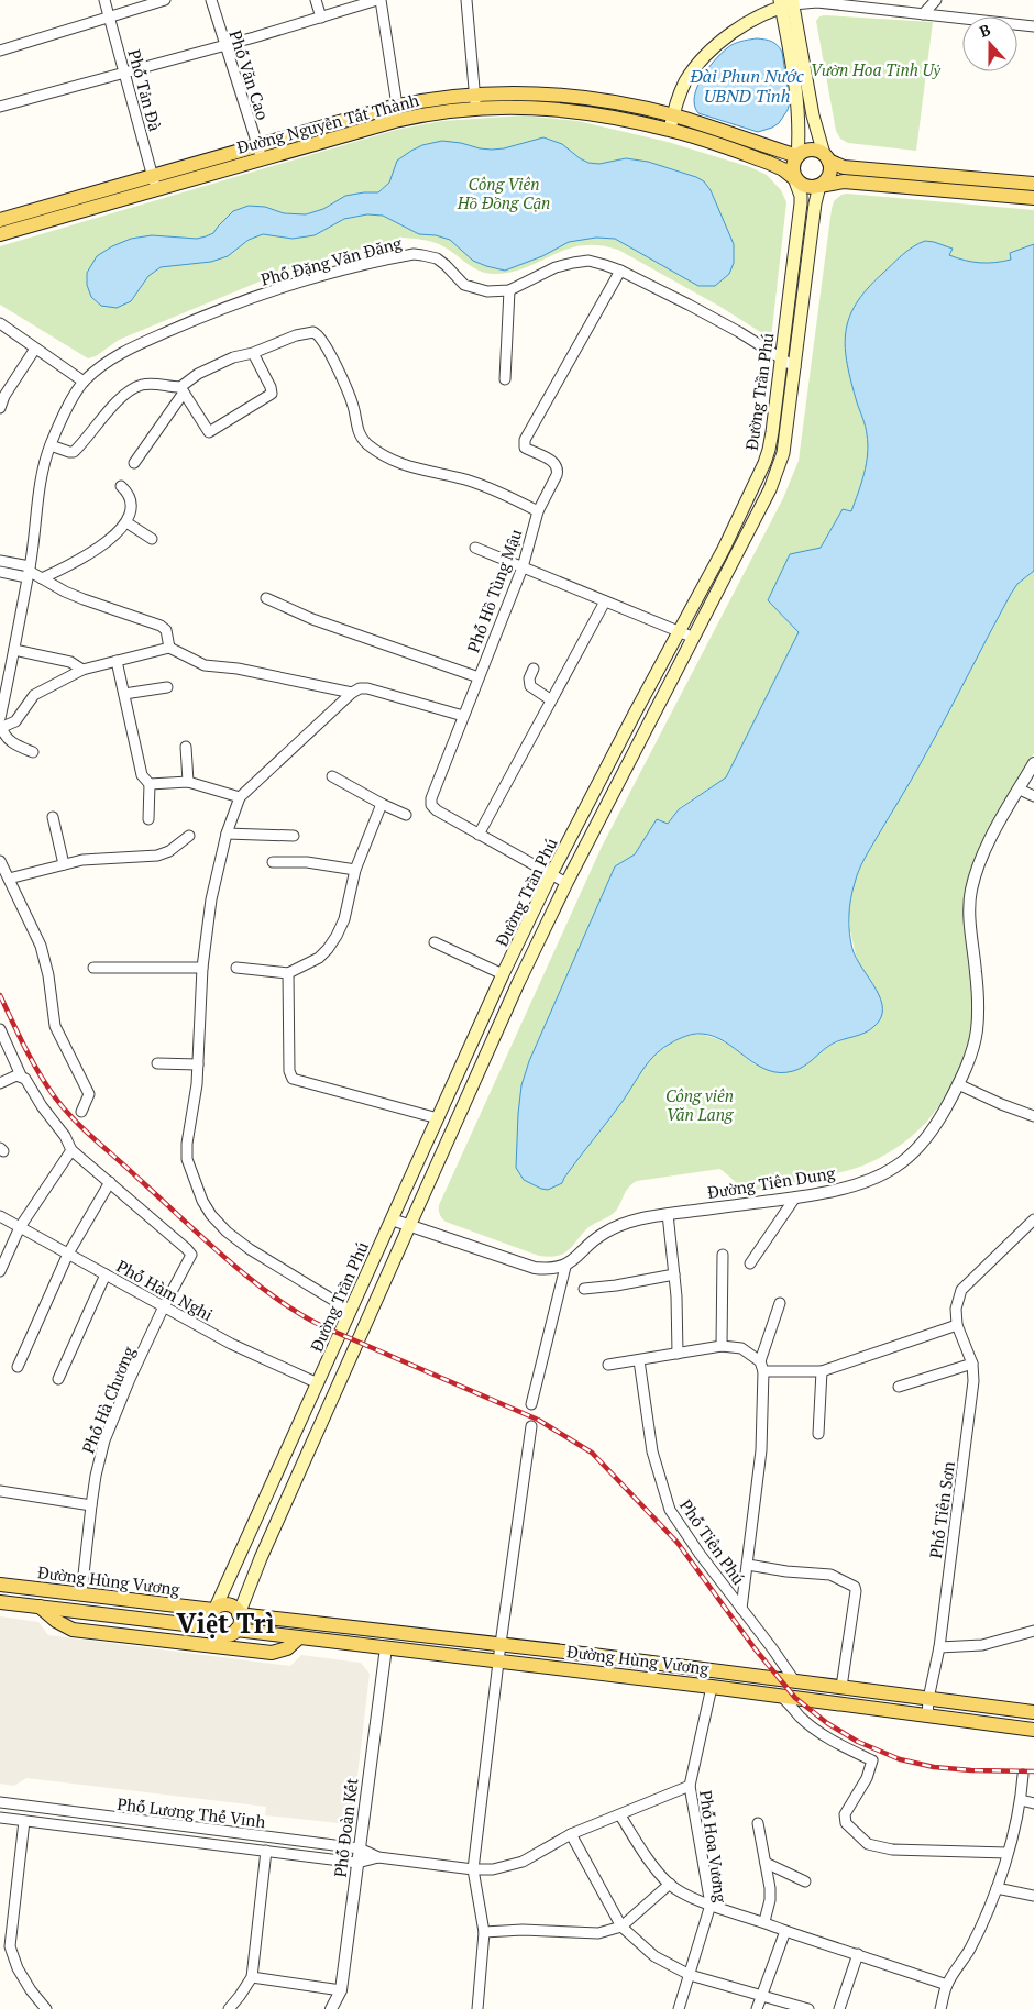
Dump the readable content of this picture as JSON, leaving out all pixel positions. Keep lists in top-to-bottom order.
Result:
{
  "streets": {
    "main road": ["Đường Nguyễn Tất Thành", "Đường Trần Phú", "Đường Hùng Vương"],
    "street": [
      "Phố Văn Cao",
      "Phố Tản Đà",
      "Phố Đặng Văn Đăng",
      "Phố Hồ Tùng Mậu",
      "Đường Tiên Dung",
      "Phố Hàm Nghi",
      "Phố Hà Chương",
      "Phố Tiên Sơn",
      "Phố Tiên Phú",
      "Phố Lương Thế Vinh",
      "Phố Đoàn Kết",
      "Phố Hoa Vương"
    ]
  },
  "crossings": [
    ["Phố Văn Cao", "Đường Nguyễn Tất Thành"],
    ["Phố Tản Đà", "Đường Nguyễn Tất Thành"],
    ["Đường Nguyễn Tất Thành", "Đường Trần Phú"],
    ["Phố Đặng Văn Đăng", "Đường Trần Phú"],
    ["Phố Đặng Văn Đăng", "Phố Hồ Tùng Mậu"],
    ["Đường Trần Phú", "Phố Hồ Tùng Mậu"],
    ["Đường Trần Phú", "Phố Hàm Nghi"],
    ["Đường Trần Phú", "Đường Hùng Vương"],
    ["Phố Hàm Nghi", "Phố Hà Chương"],
    ["Phố Hà Chương", "Đường Hùng Vương"],
    ["Phố Tiên Sơn", "Đường Hùng Vương"],
    ["Đường Hùng Vương", "Phố Đoàn Kết"],
    ["Đường Hùng Vương", "Phố Hoa Vương"],
    ["Phố Lương Thế Vinh", "Phố Đoàn Kết"],
    ["Phố Lương Thế Vinh", "Phố Hoa Vương"]
  ],
  "districts": ["Việt Trì"],
  "water": ["Đài Phun Nước UBND Tỉnh"],
  "parks": ["Vườn Hoa Tỉnh Uỷ", "Công Viên Hồ Đồng Cận", "Công viên Văn Lang"],
  "north": "top"
}
